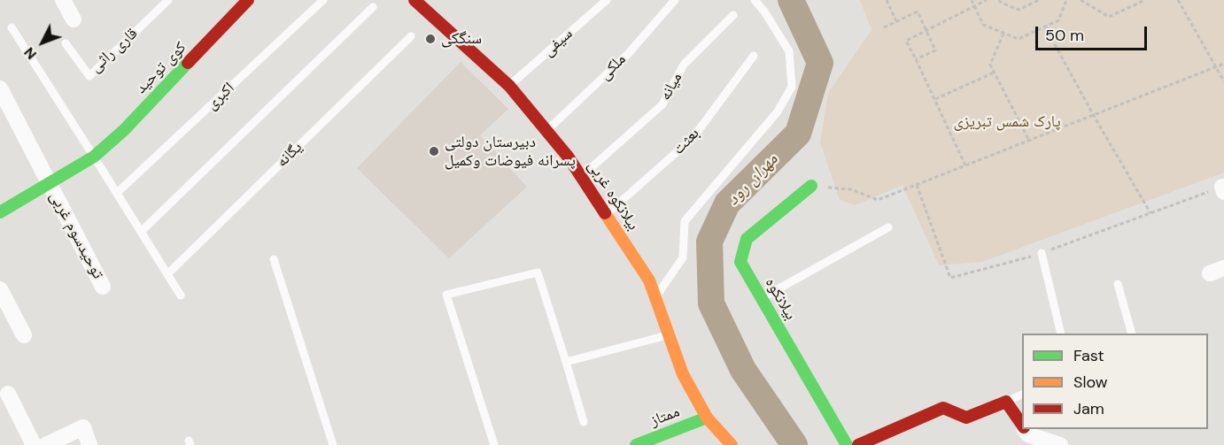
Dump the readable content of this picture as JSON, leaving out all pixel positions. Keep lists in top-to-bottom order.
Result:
{
  "streets": {
    "street": [
      "کوی توحید",
      "بیلانکوه غربی",
      "توحیدسوم غربی",
      "بیلانکوه",
      "ممتاز"
    ],
    "lane": [
      "سیفی",
      "قاری راثی",
      "ملکی",
      "میانه",
      "اکبری",
      "بعثت",
      "یگانه"
    ]
  },
  "crossings": [
    ["سیفی", "بیلانکوه غربی"],
    ["ملکی", "بیلانکوه غربی"],
    ["کوی توحید", "توحیدسوم غربی"],
    ["میانه", "بیلانکوه غربی"],
    ["بعثت", "بیلانکوه غربی"],
    ["بیلانکوه غربی", "ممتاز"]
  ],
  "water": ["مهران رود"],
  "parks": ["پارک شمس تبریزی"],
  "places": ["سنگکی", "دبیرستان دولتی پسرانه فیوضات وکمیل"],
  "legend": ["Fast", "Slow", "Jam"],
  "scale_bar": "50 m",
  "north": "bottom left"
}
